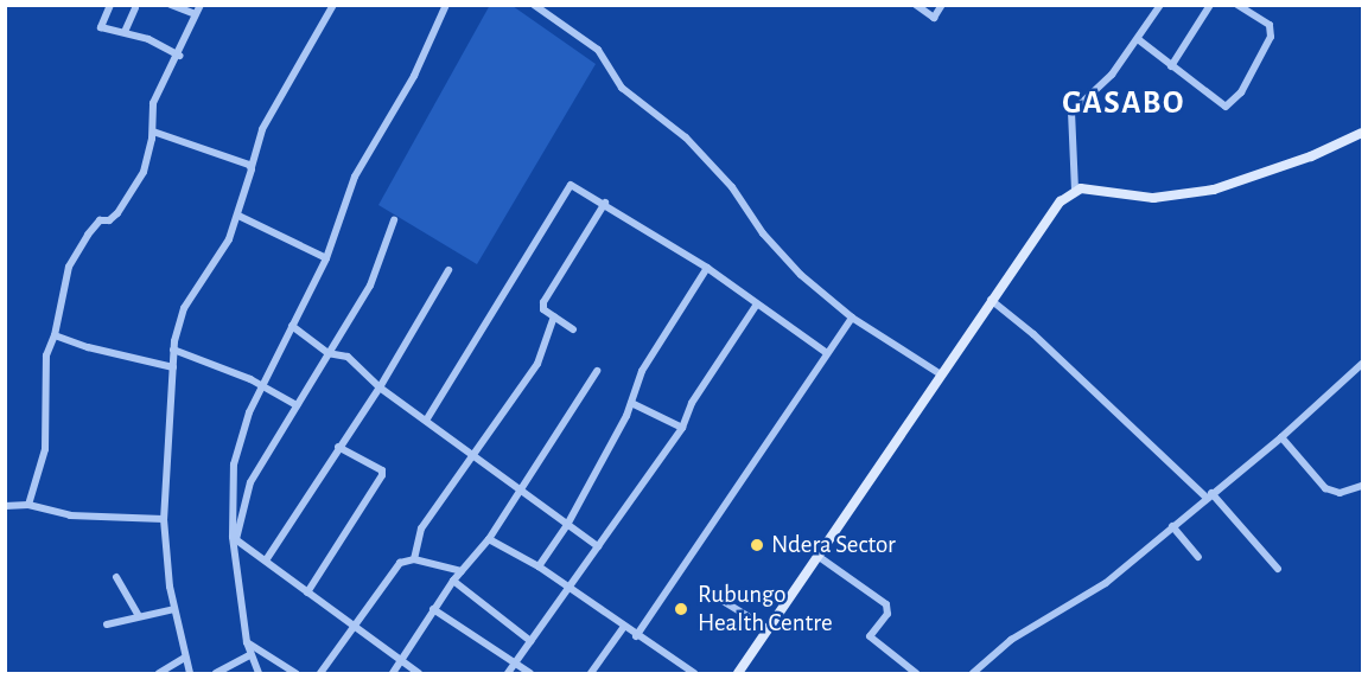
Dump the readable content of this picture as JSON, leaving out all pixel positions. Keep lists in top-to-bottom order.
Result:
{
  "districts": ["GASABO"],
  "places": ["Ndera Sector", "Rubungo Health Centre"]
}
